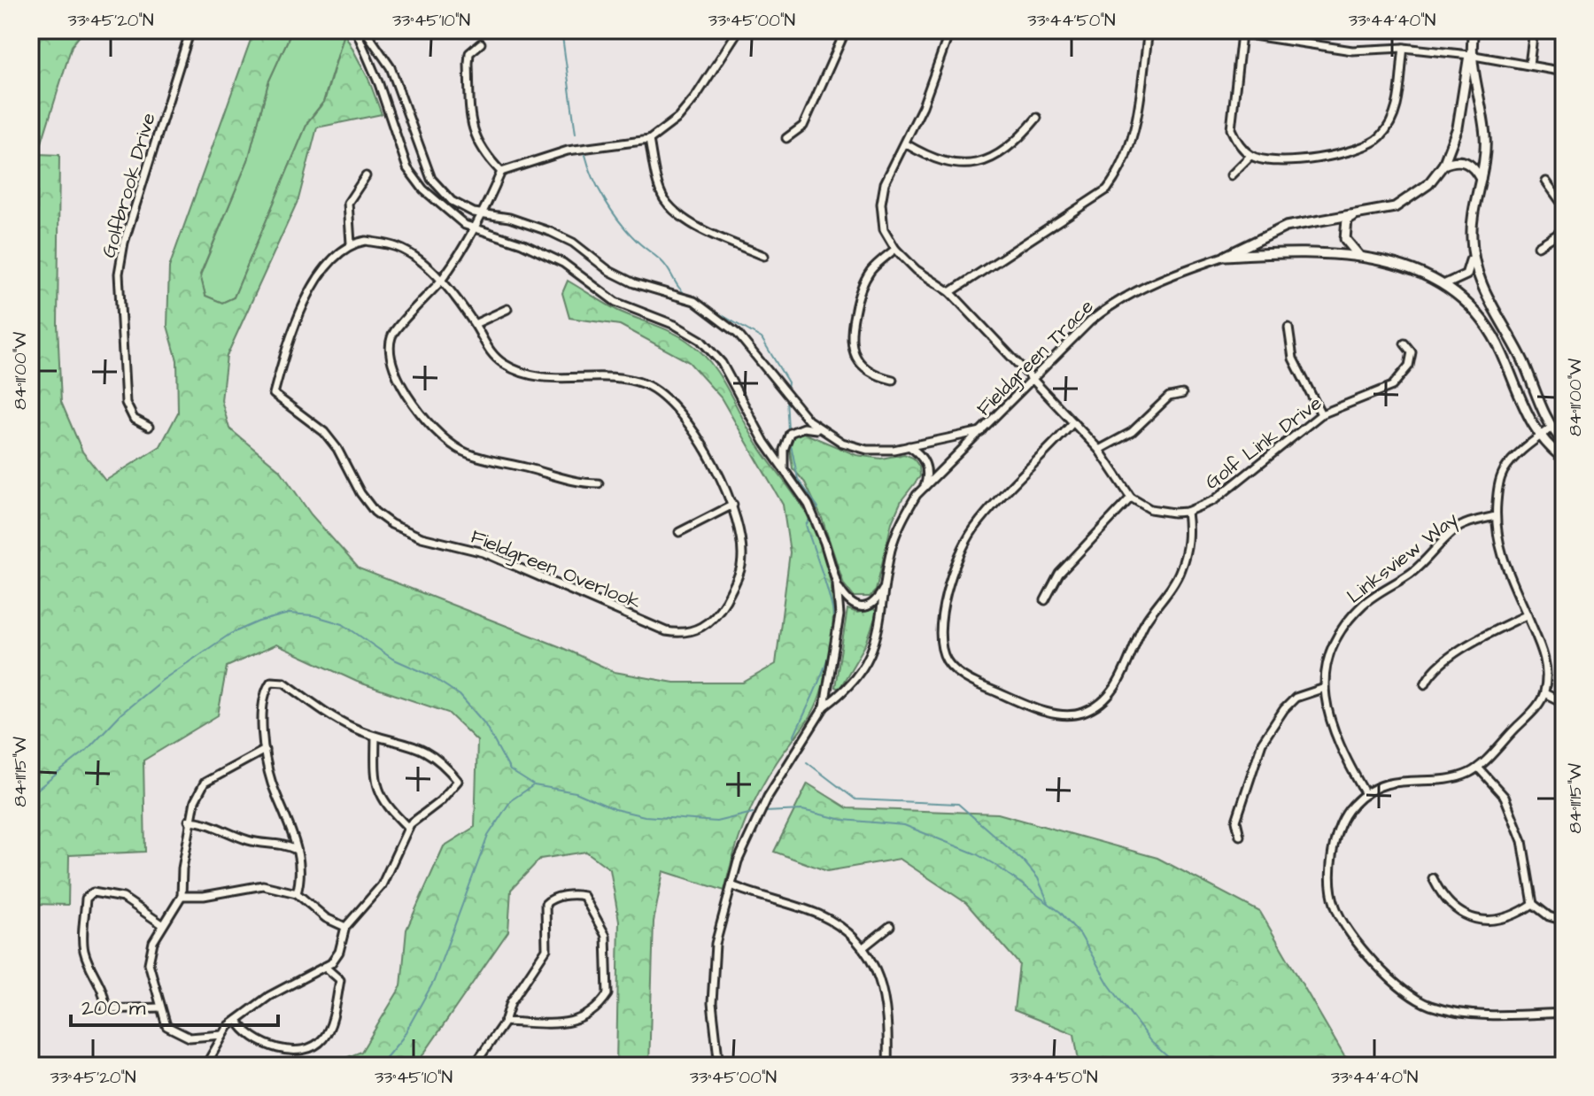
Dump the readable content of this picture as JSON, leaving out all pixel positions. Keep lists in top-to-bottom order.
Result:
{
  "streets": {
    "street": [
      "Golfbrook Drive",
      "Fieldgreen Trace",
      "Golf Link Drive",
      "Linksview Way",
      "Fieldgreen Overlook"
    ]
  },
  "scale_bar": "200 m",
  "coordinates": [
    "33°45'20\"N",
    "33°45'10\"N",
    "33°45'00\"N",
    "33°44'50\"N",
    "33°44'40\"N",
    "84°11'00\"W",
    "84°11'15\"W"
  ]
}
